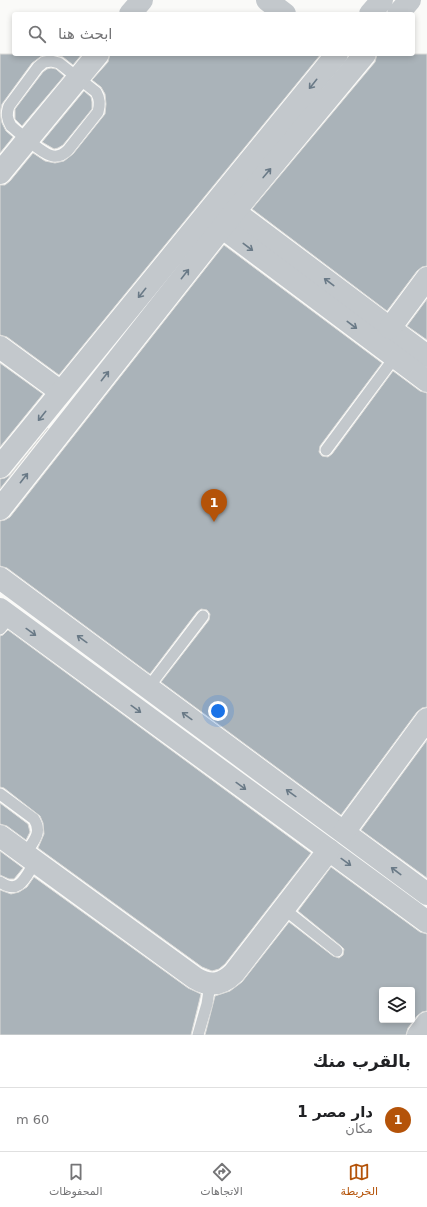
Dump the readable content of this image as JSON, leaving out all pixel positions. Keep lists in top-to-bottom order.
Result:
{
  "page": {
    "search": "ابحث هنا",
    "pins": "1",
    "heading": "بالقرب منك",
    "list": [
      {
        "mark": "1",
        "name": "دار مصر 1",
        "note": "مكان",
        "value": "60 m"
      }
    ],
    "nav": ["الخريطة", "الاتجاهات", "المحفوظات"]
  }
}
